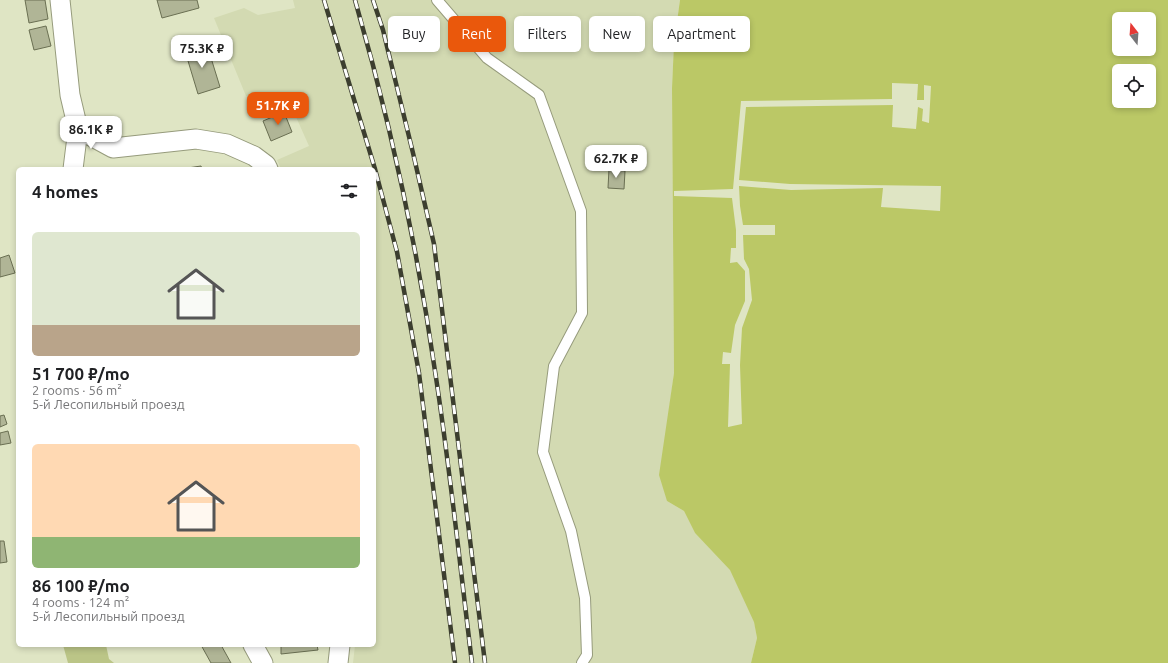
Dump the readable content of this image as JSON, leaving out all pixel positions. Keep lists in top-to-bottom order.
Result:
{
  "north": "top",
  "page": {
    "chip": [
      "Buy",
      "Rent",
      "Filters",
      "New",
      "Apartment"
    ],
    "price": [
      "75.3K ₽",
      "51.7K ₽",
      "86.1K ₽",
      "62.7K ₽"
    ],
    "heading": "4 homes",
    "list": [
      {
        "name": "51 700 ₽/mo",
        "note": "2 rooms · 56 m² · 5-й Лесопильный проезд"
      },
      {
        "name": "86 100 ₽/mo",
        "note": "4 rooms · 124 m² · 5-й Лесопильный проезд"
      }
    ]
  }
}
